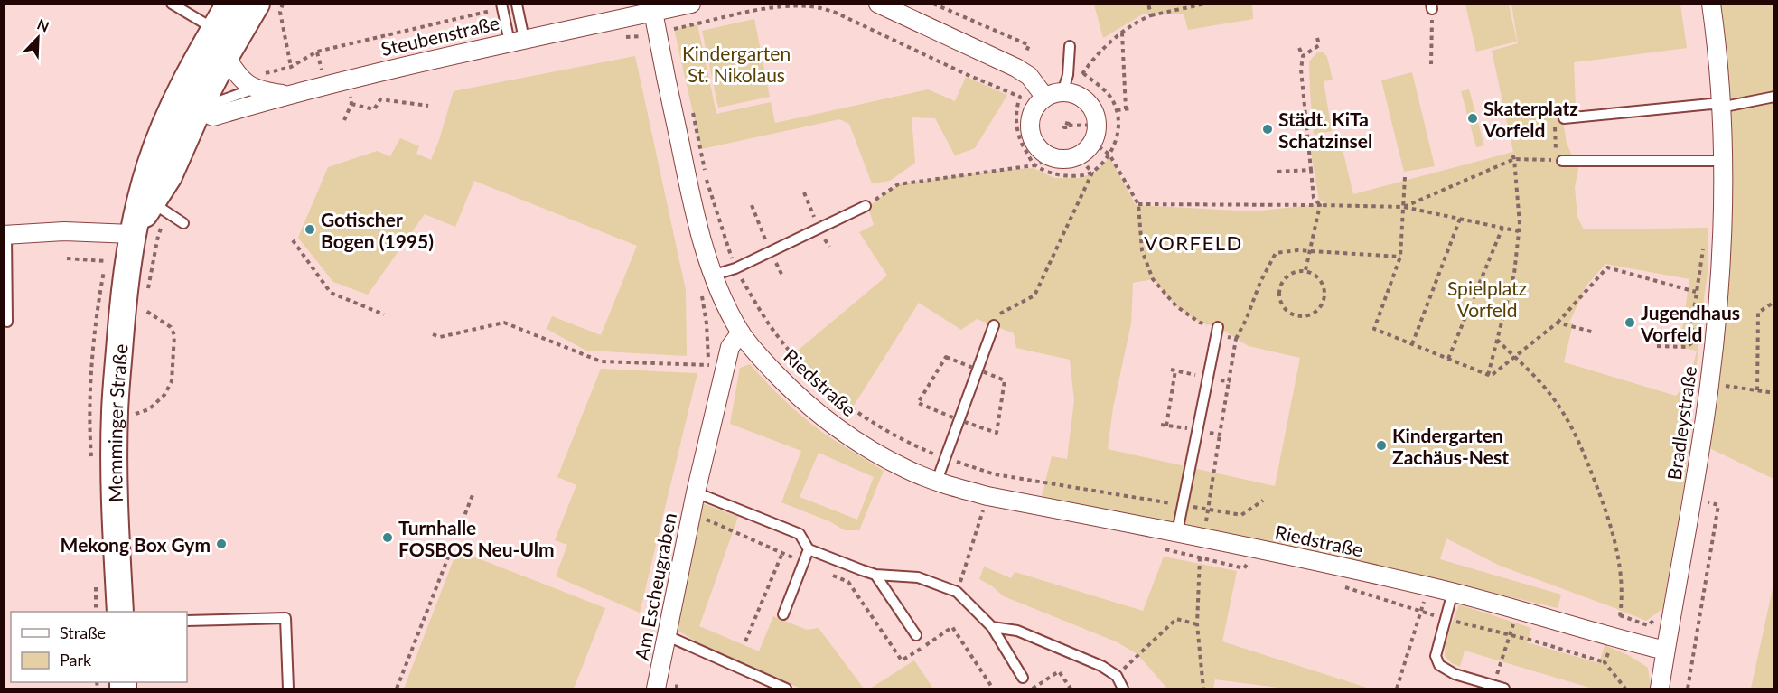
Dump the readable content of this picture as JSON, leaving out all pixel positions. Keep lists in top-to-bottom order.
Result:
{
  "streets": {
    "main road": ["Memminger Straße"],
    "street": [
      "Steubenstraße",
      "Riedstraße",
      "Bradleystraße",
      "Am Escheugraben"
    ]
  },
  "crossings": [
    ["Steubenstraße", "Riedstraße"],
    ["Steubenstraße", "Memminger Straße"],
    ["Riedstraße", "Bradleystraße"],
    ["Riedstraße", "Am Escheugraben"]
  ],
  "districts": ["VORFELD"],
  "parks": ["Kindergarten St. Nikolaus", "Spielplatz Vorfeld"],
  "places": [
    "Skaterplatz Vorfeld",
    "Städt. KiTa Schatzinsel",
    "Gotischer Bogen (1995)",
    "Jugendhaus Vorfeld",
    "Kindergarten Zachäus-Nest",
    "Turnhalle FOSBOS Neu-Ulm",
    "Mekong Box Gym"
  ],
  "legend": ["Straße", "Park"],
  "north": "top right"
}
